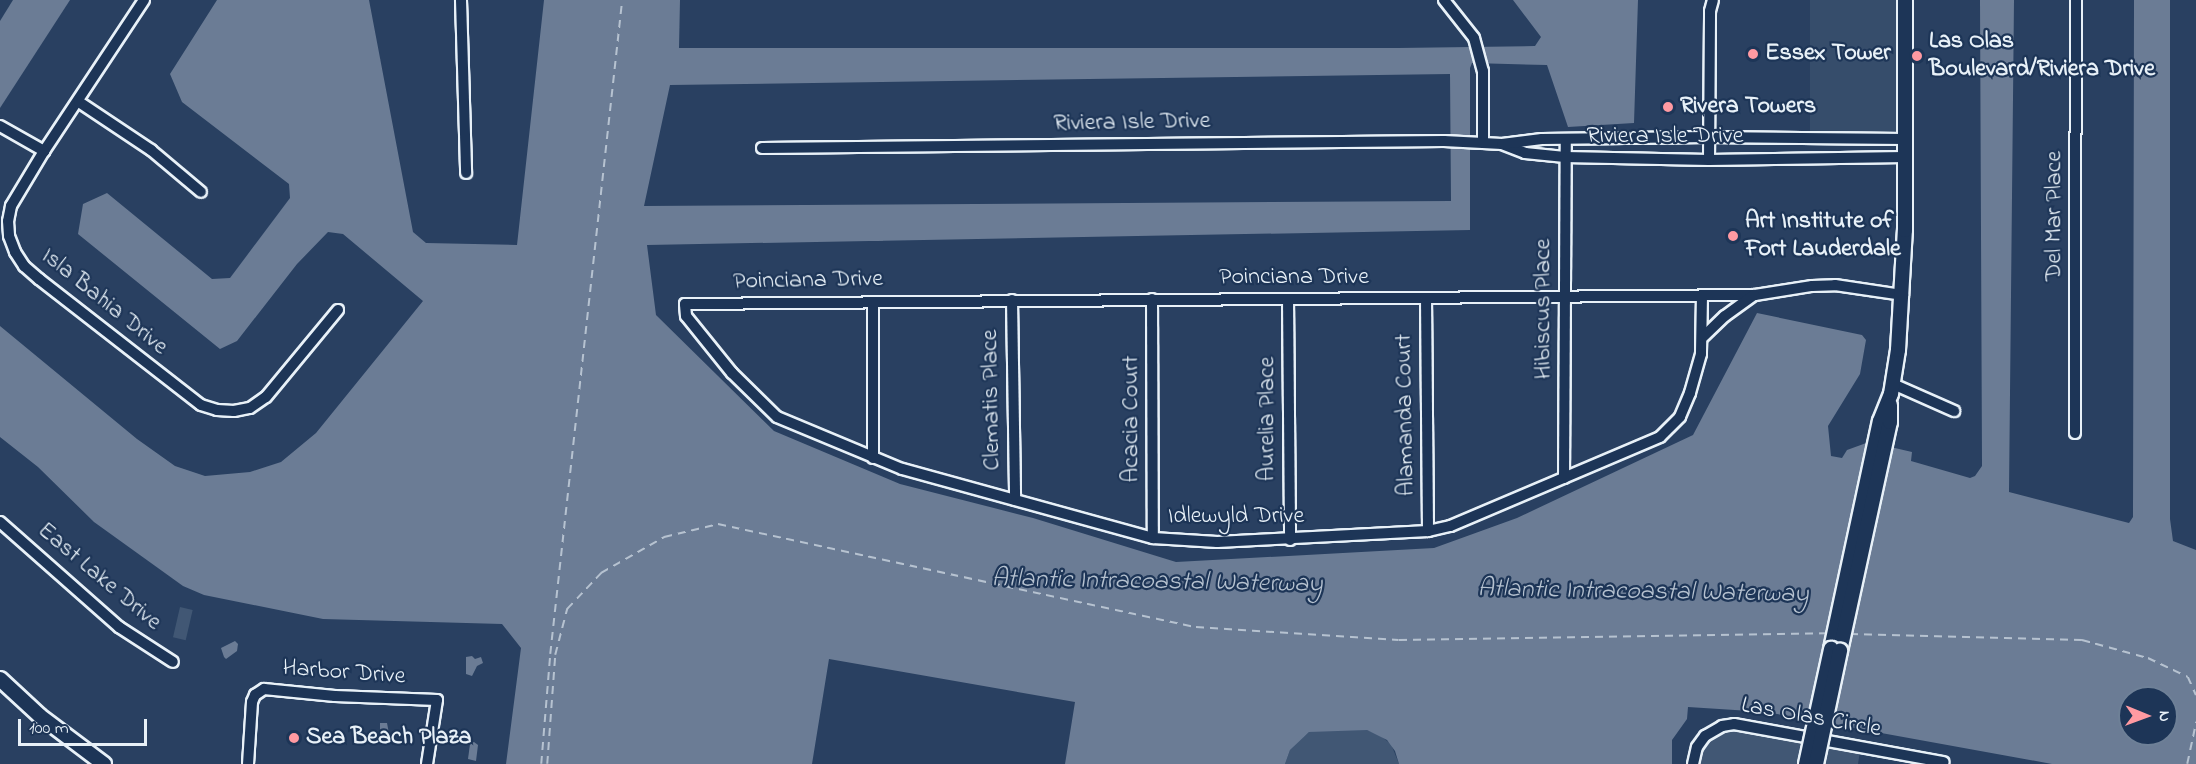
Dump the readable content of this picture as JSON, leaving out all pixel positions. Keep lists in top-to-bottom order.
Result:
{
  "streets": {
    "street": [
      "Riviera Isle Drive",
      "Del Mar Place",
      "Poinciana Drive",
      "Isla Bahia Drive",
      "Hibiscus Place",
      "Clematis Place",
      "Alamanda Court",
      "Acacia Court",
      "Aurelia Place",
      "Idlewyld Drive",
      "East Lake Drive",
      "Harbor Drive",
      "Las Olas Circle"
    ]
  },
  "crossings": [
    ["Riviera Isle Drive", "Hibiscus Place"],
    ["Poinciana Drive", "Hibiscus Place"],
    ["Poinciana Drive", "Clematis Place"],
    ["Poinciana Drive", "Alamanda Court"],
    ["Poinciana Drive", "Acacia Court"],
    ["Poinciana Drive", "Aurelia Place"],
    ["Poinciana Drive", "Idlewyld Drive"],
    ["Hibiscus Place", "Idlewyld Drive"],
    ["Clematis Place", "Idlewyld Drive"],
    ["Alamanda Court", "Idlewyld Drive"],
    ["Acacia Court", "Idlewyld Drive"],
    ["Aurelia Place", "Idlewyld Drive"]
  ],
  "water": ["Atlantic Intracoastal Waterway"],
  "places": [
    "Essex Tower",
    "Las Olas Boulevard/Riviera Drive",
    "Rivera Towers",
    "Art Institute of Fort Lauderdale",
    "Sea Beach Plaza"
  ],
  "scale_bar": "100 m",
  "north": "right"
}
